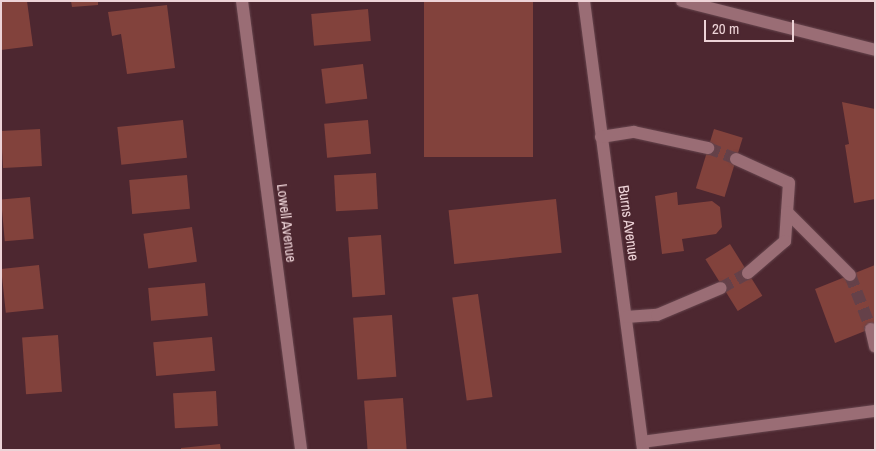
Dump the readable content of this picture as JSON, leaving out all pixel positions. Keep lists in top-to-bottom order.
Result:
{
  "streets": {
    "street": ["Lowell Avenue", "Burns Avenue"]
  },
  "scale_bar": "20 m"
}
